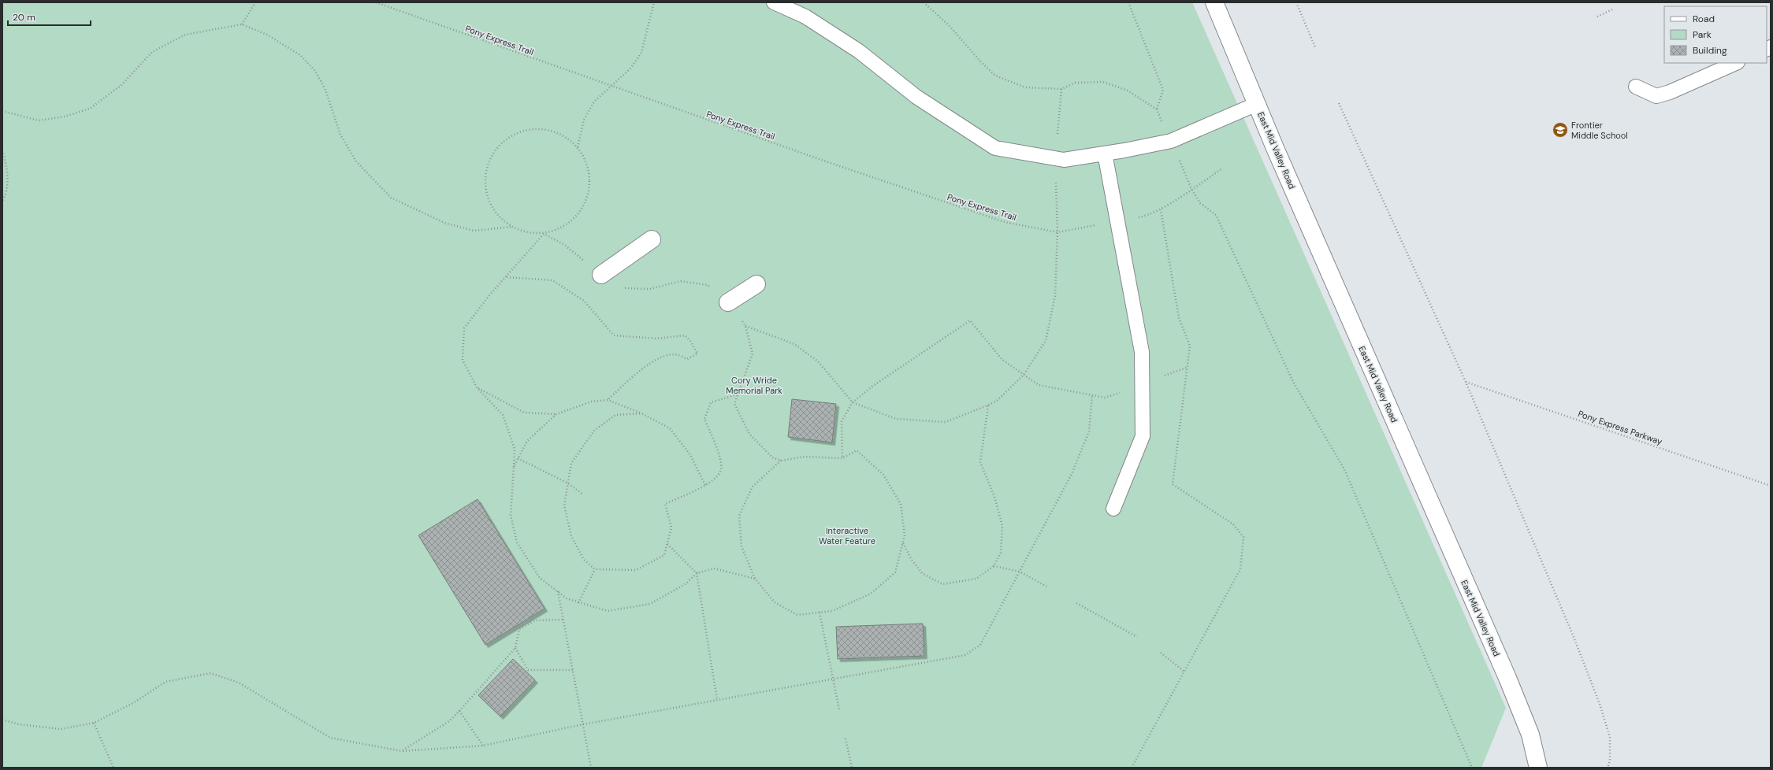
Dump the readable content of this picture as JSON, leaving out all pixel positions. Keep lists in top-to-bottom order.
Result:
{
  "streets": {
    "street": ["East Mid Valley Road"],
    "path": ["Pony Express Trail", "Pony Express Parkway"]
  },
  "parks": ["Cory Wride Memorial Park", "Interactive Water Feature"],
  "places": {
    "school or university": ["Frontier Middle School"]
  },
  "legend": ["Road", "Park", "Building"],
  "scale_bar": "20 m"
}
